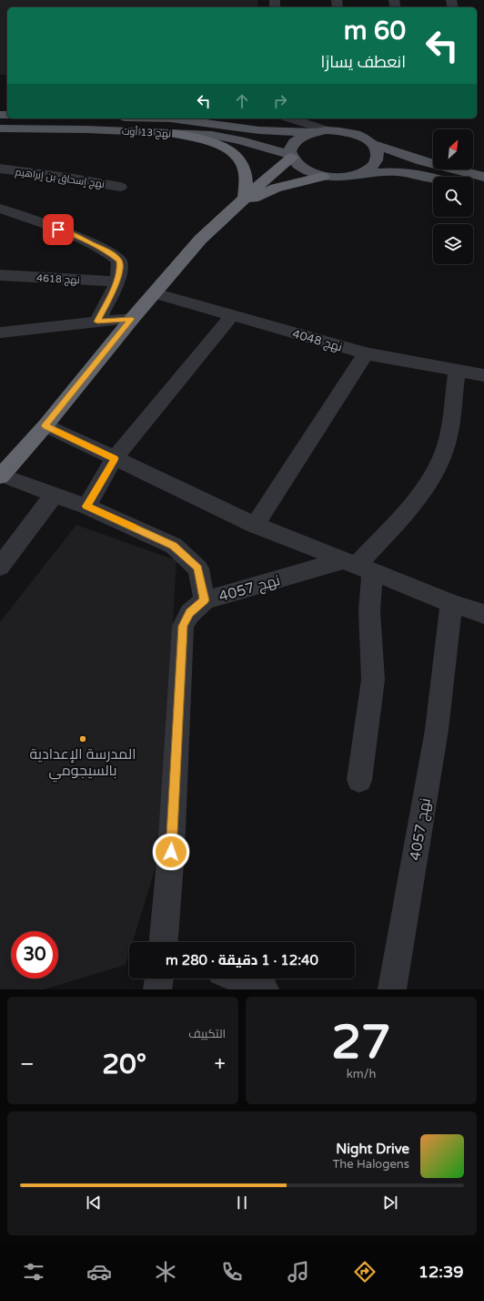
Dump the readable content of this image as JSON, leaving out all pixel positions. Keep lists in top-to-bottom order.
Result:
{
  "streets": {
    "main road": ["نهج 13 أوت"],
    "street": [
      "نهج إسحاق بن إبراهيم",
      "نهج 4618",
      "نهج 4048",
      "نهج 4057"
    ]
  },
  "places": ["المدرسة الإعدادية بالسيجومي"],
  "north": "top right",
  "page": {
    "turn": ["60 m", "انعطف يسارًا"],
    "limit": "30",
    "trip": "12:40 · 1 دقيقة · 280 m",
    "tile": [
      ["27", "km/h"],
      "التكييف"
    ],
    "heat": ["−", "20°", "+"],
    "song": ["Night Drive", "The Halogens"],
    "tabs": "12:39"
  }
}
